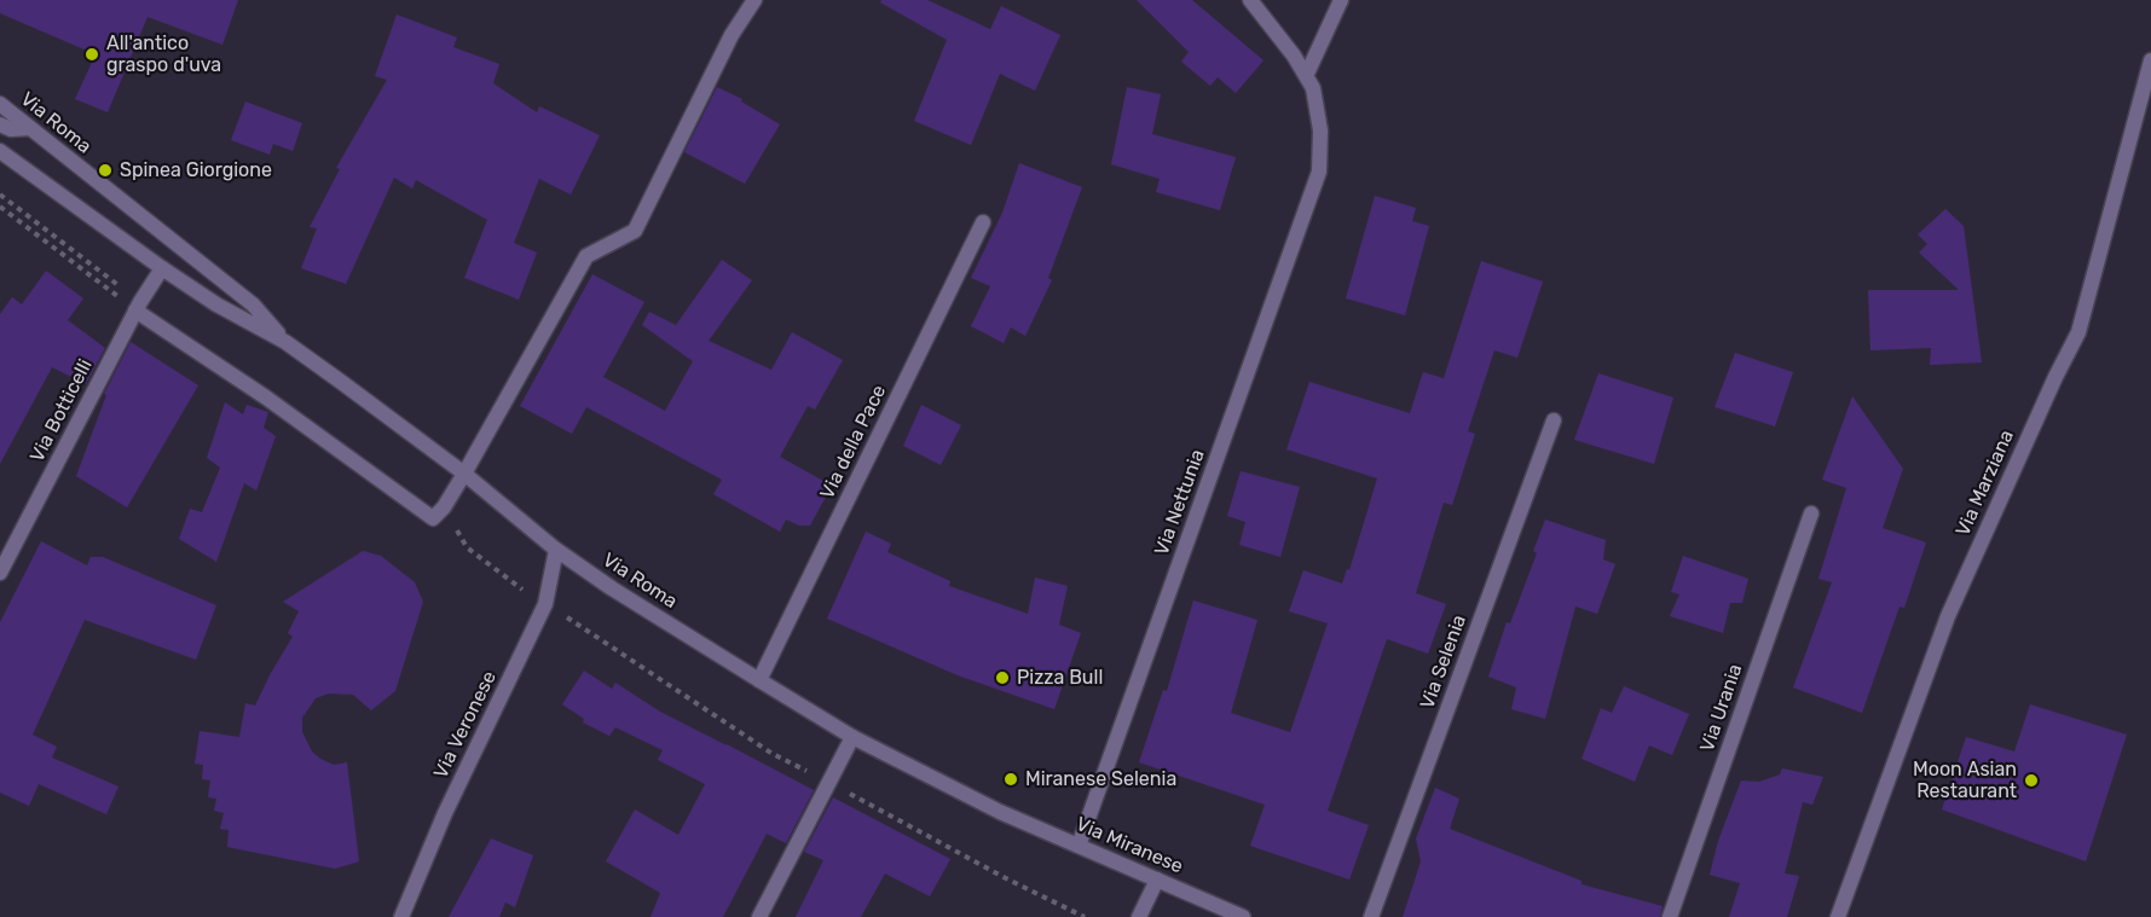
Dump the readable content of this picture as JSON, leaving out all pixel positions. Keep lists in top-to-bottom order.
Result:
{
  "streets": {
    "street": [
      "Via Roma",
      "Via Botticelli",
      "Via della Pace",
      "Via Marziana",
      "Via Nettunia",
      "Via Selenia",
      "Via Urania",
      "Via Veronese",
      "Via Miranese"
    ]
  },
  "crossings": [
    ["Via Roma", "Via Botticelli"],
    ["Via Roma", "Via della Pace"],
    ["Via Roma", "Via Veronese"],
    ["Via Roma", "Via Miranese"],
    ["Via Nettunia", "Via Miranese"]
  ],
  "places": [
    "All'antico graspo d'uva",
    "Spinea Giorgione",
    "Pizza Bull",
    "Miranese Selenia",
    "Moon Asian Restaurant"
  ]
}
